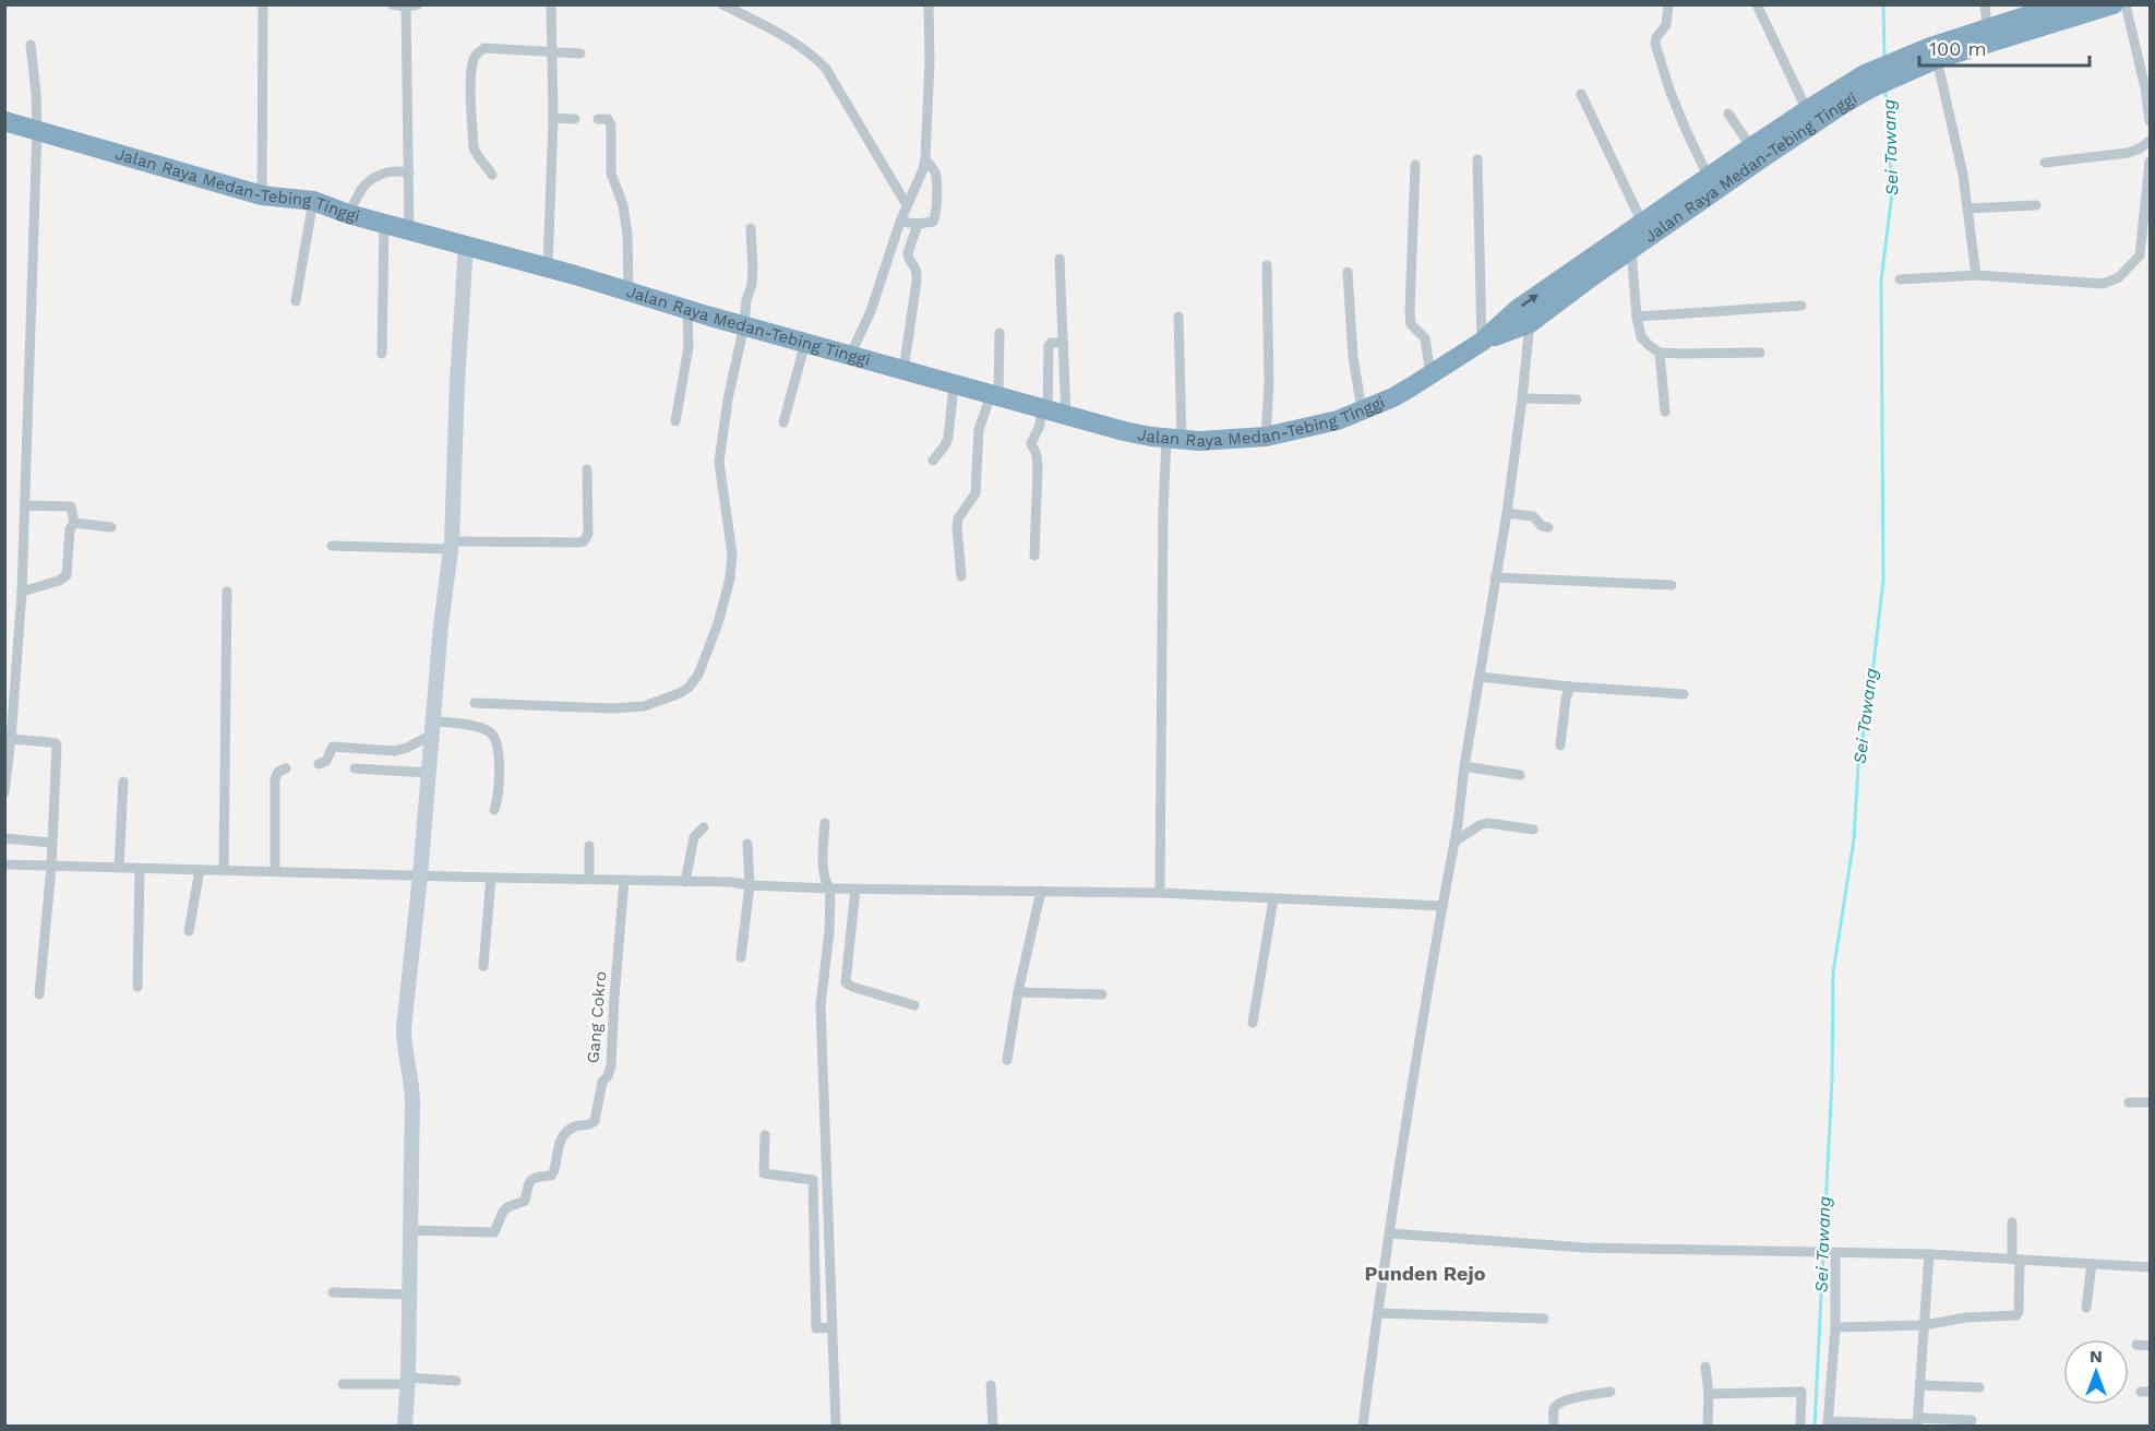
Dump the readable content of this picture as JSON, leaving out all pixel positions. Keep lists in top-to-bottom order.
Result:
{
  "streets": {
    "highway": ["Jalan Raya Medan-Tebing Tinggi"],
    "street": ["Gang Cokro"]
  },
  "districts": ["Punden Rejo"],
  "water": ["Sei Tawang"],
  "scale_bar": "100 m",
  "north": "top"
}
